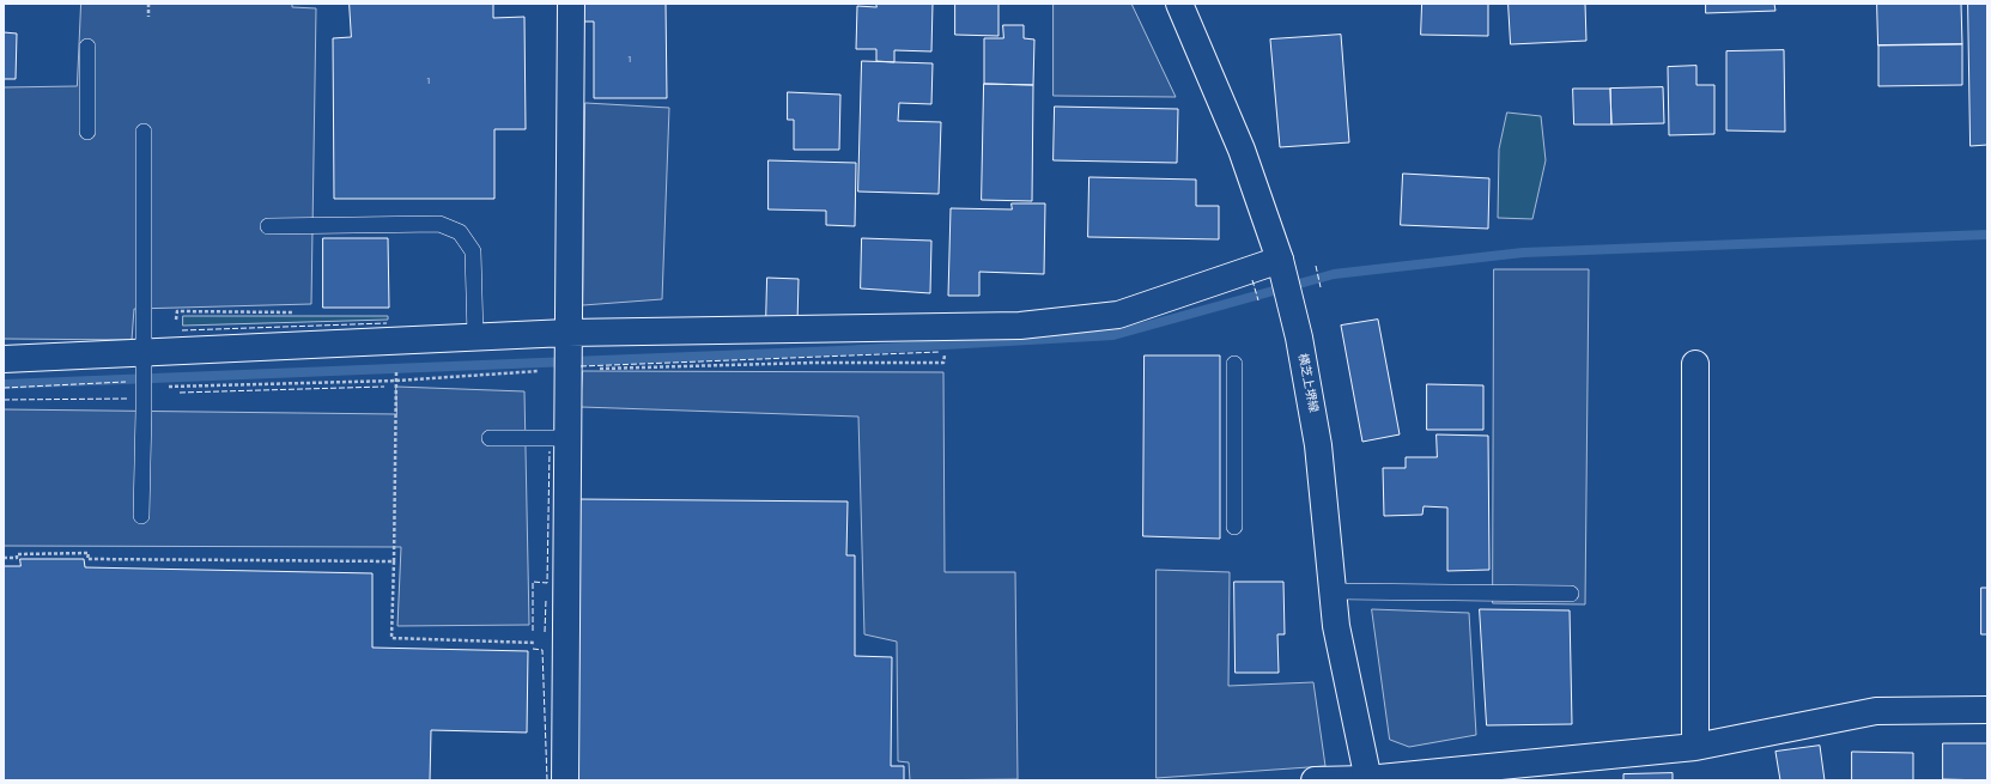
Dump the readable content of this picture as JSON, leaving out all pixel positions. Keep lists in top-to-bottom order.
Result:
{
  "streets": {
    "street": ["横芝上堺線"]
  },
  "house_numbers": ["1", "1"]
}
